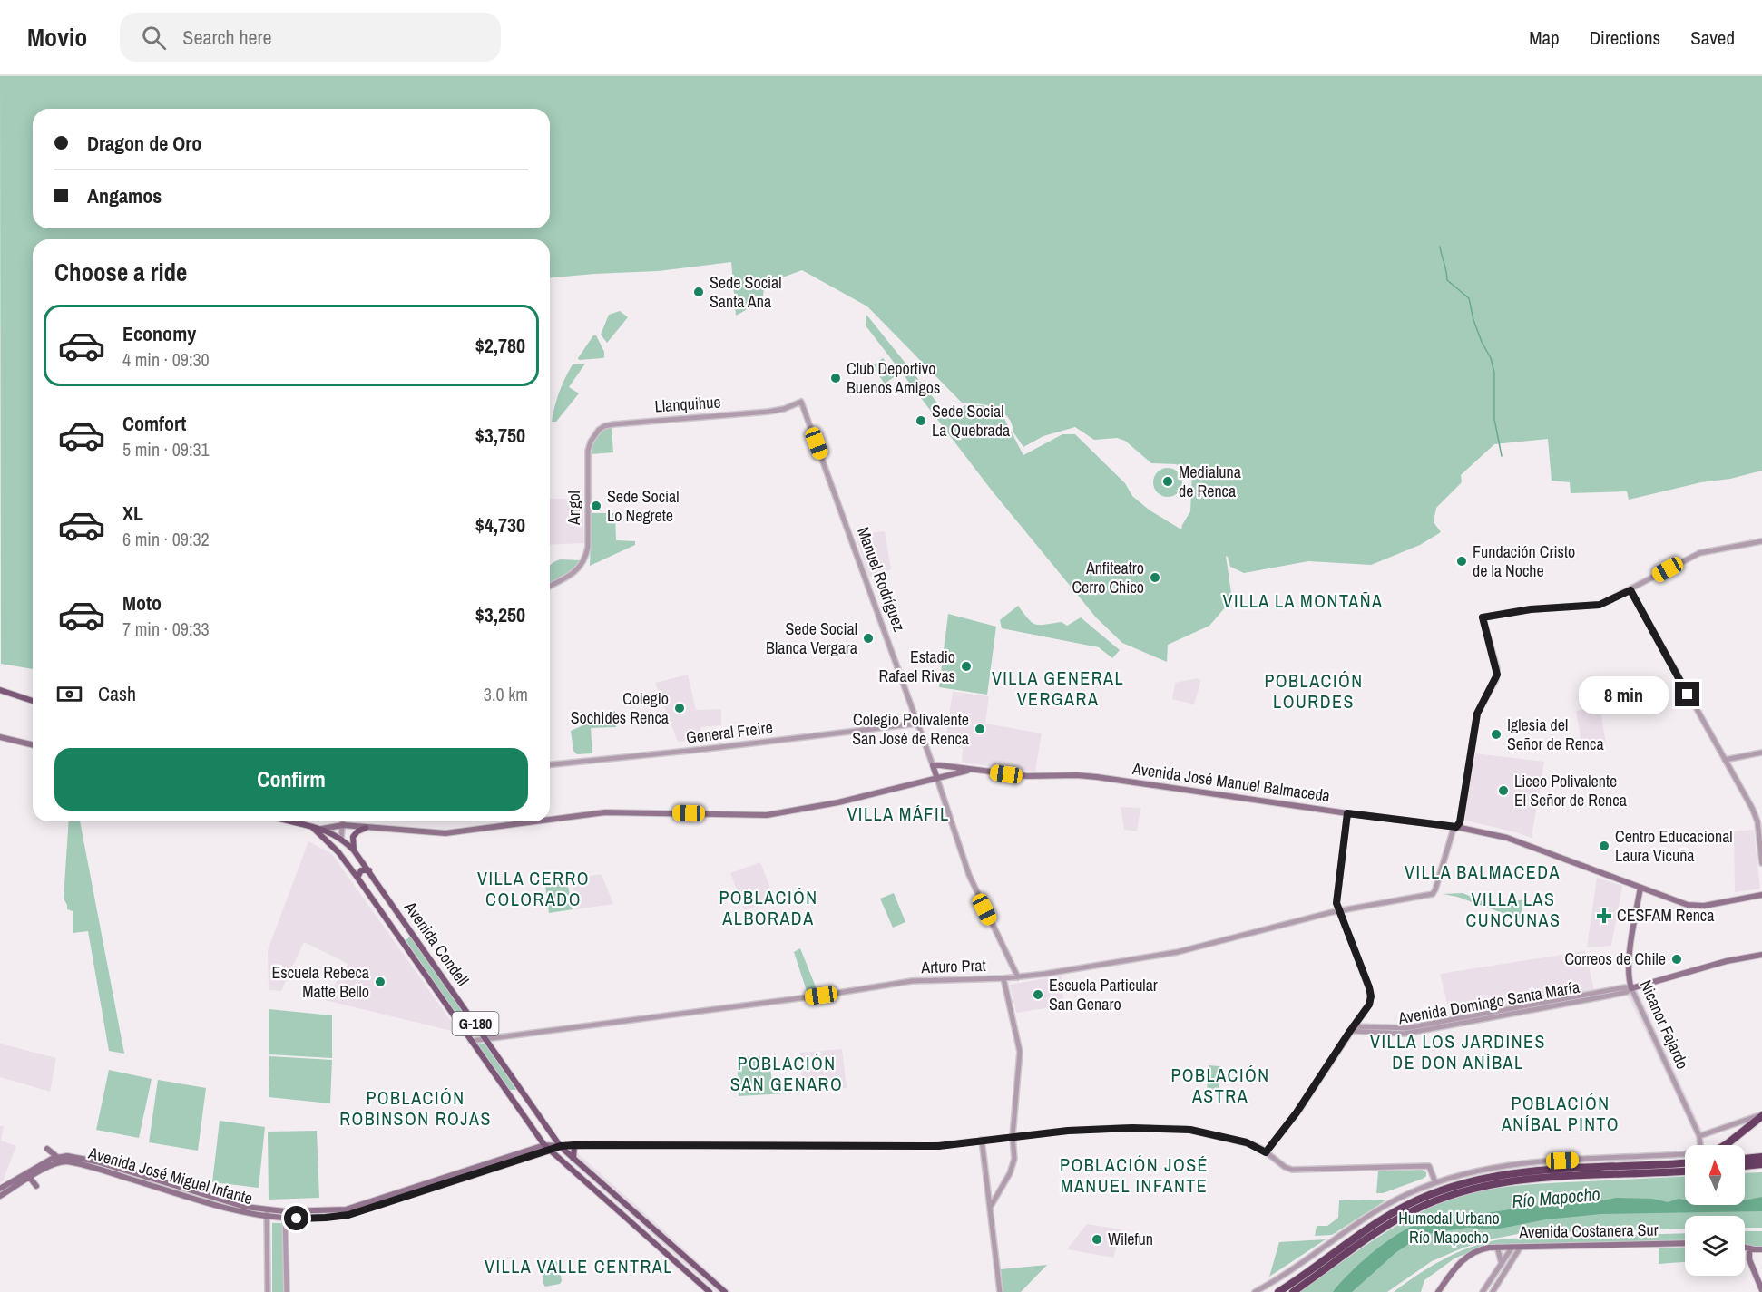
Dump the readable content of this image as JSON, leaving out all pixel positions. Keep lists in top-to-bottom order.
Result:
{
  "streets": {
    "main road": [
      "Manuel Rodríguez",
      "Avenida José Manuel Balmaceda",
      "Avenida Condell",
      "Avenida Domingo Santa María",
      "G-180",
      "Nicanor Fajardo",
      "Avenida José Miguel Infante",
      "Avenida Costanera Sur"
    ],
    "street": [
      "Llanquihue",
      "Angol",
      "General Freire",
      "Arturo Prat"
    ]
  },
  "crossings": [
    ["Llanquihue", "Angol"],
    ["Llanquihue", "Manuel Rodríguez"],
    ["Manuel Rodríguez", "General Freire"],
    ["Manuel Rodríguez", "Avenida José Manuel Balmaceda"],
    ["Manuel Rodríguez", "Arturo Prat"],
    ["Avenida José Manuel Balmaceda", "Avenida Condell"],
    ["Avenida José Manuel Balmaceda", "Arturo Prat"],
    ["Avenida José Manuel Balmaceda", "G-180"],
    ["Avenida José Manuel Balmaceda", "Nicanor Fajardo"],
    ["Avenida Condell", "Arturo Prat"],
    ["Avenida Condell", "G-180"],
    ["Avenida Condell", "Avenida José Miguel Infante"],
    ["Avenida Domingo Santa María", "Nicanor Fajardo"]
  ],
  "districts": [
    "VILLA LA MONTAÑA",
    "VILLA GENERAL VERGARA",
    "POBLACIÓN LOURDES",
    "VILLA MÁFIL",
    "VILLA BALMACEDA",
    "VILLA CERRO COLORADO",
    "POBLACIÓN ALBORADA",
    "VILLA LAS CUNCUNAS",
    "VILLA LOS JARDINES DE DON ANÍBAL",
    "POBLACIÓN SAN GENARO",
    "POBLACIÓN ASTRA",
    "POBLACIÓN ROBINSON ROJAS",
    "POBLACIÓN ANÍBAL PINTO",
    "POBLACIÓN JOSÉ MANUEL INFANTE",
    "VILLA VALLE CENTRAL"
  ],
  "water": ["Río Mapocho"],
  "parks": ["Humedal Urbano Río Mapocho"],
  "places": {
    "other": [
      "Sede Social Santa Ana",
      "Club Deportivo Buenos Amigos",
      "Sede Social La Quebrada",
      "Medialuna de Renca",
      "Sede Social Lo Negrete",
      "Fundación Cristo de la Noche",
      "Anfiteatro Cerro Chico",
      "Sede Social Blanca Vergara",
      "Estadio Rafael Rivas",
      "Colegio Sochides Renca",
      "Colegio Polivalente San José de Renca",
      "Iglesia del Señor de Renca",
      "Liceo Polivalente El Señor de Renca",
      "Centro Educacional Laura Vicuña",
      "Correos de Chile",
      "Escuela Rebeca Matte Bello",
      "Escuela Particular San Genaro",
      "Wilefun"
    ],
    "health": ["CESFAM Renca"]
  },
  "north": "top",
  "page": {
    "header": "Movio",
    "search": "Search here",
    "nav": ["Map", "Directions", "Saved"],
    "banner": ["Dragon de Oro", "Angamos"],
    "heading": "Choose a ride",
    "list": [
      {
        "name": "Economy",
        "note": "4 min · 09:30",
        "value": "$2,780"
      },
      {
        "name": "Comfort",
        "note": "5 min · 09:31",
        "value": "$3,750"
      },
      {
        "name": "XL",
        "note": "6 min · 09:32",
        "value": "$4,730"
      },
      {
        "name": "Moto",
        "note": "7 min · 09:33",
        "value": "$3,250"
      }
    ],
    "pay": ["Cash", "3.0 km"],
    "bubble": "8 min",
    "buttons": "Confirm"
  }
}
